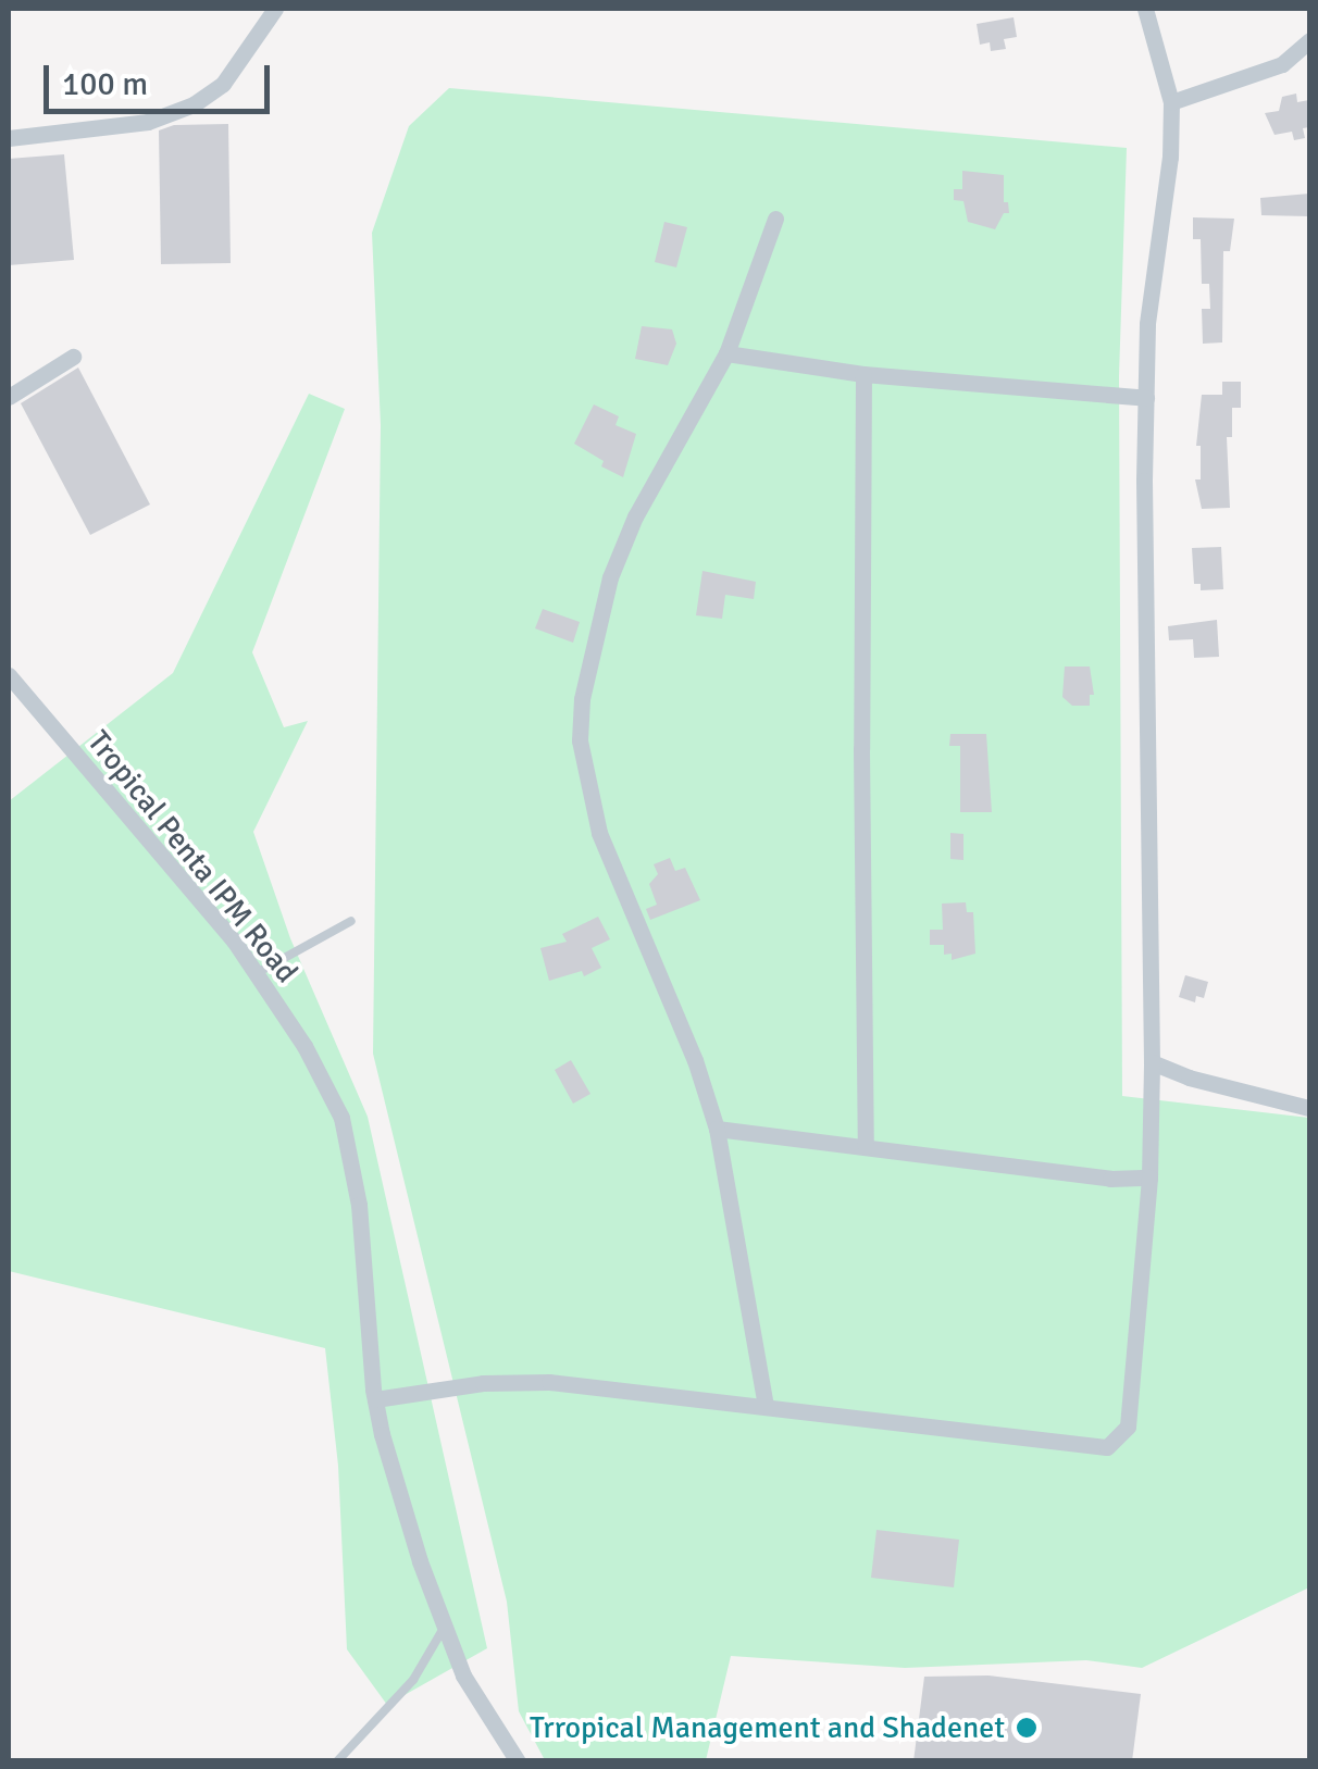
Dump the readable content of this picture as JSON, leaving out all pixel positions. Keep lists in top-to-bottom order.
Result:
{
  "streets": {
    "street": ["Tropical Penta IPM Road"]
  },
  "places": ["Trropical Management and Shadenet"],
  "scale_bar": "100 m"
}
